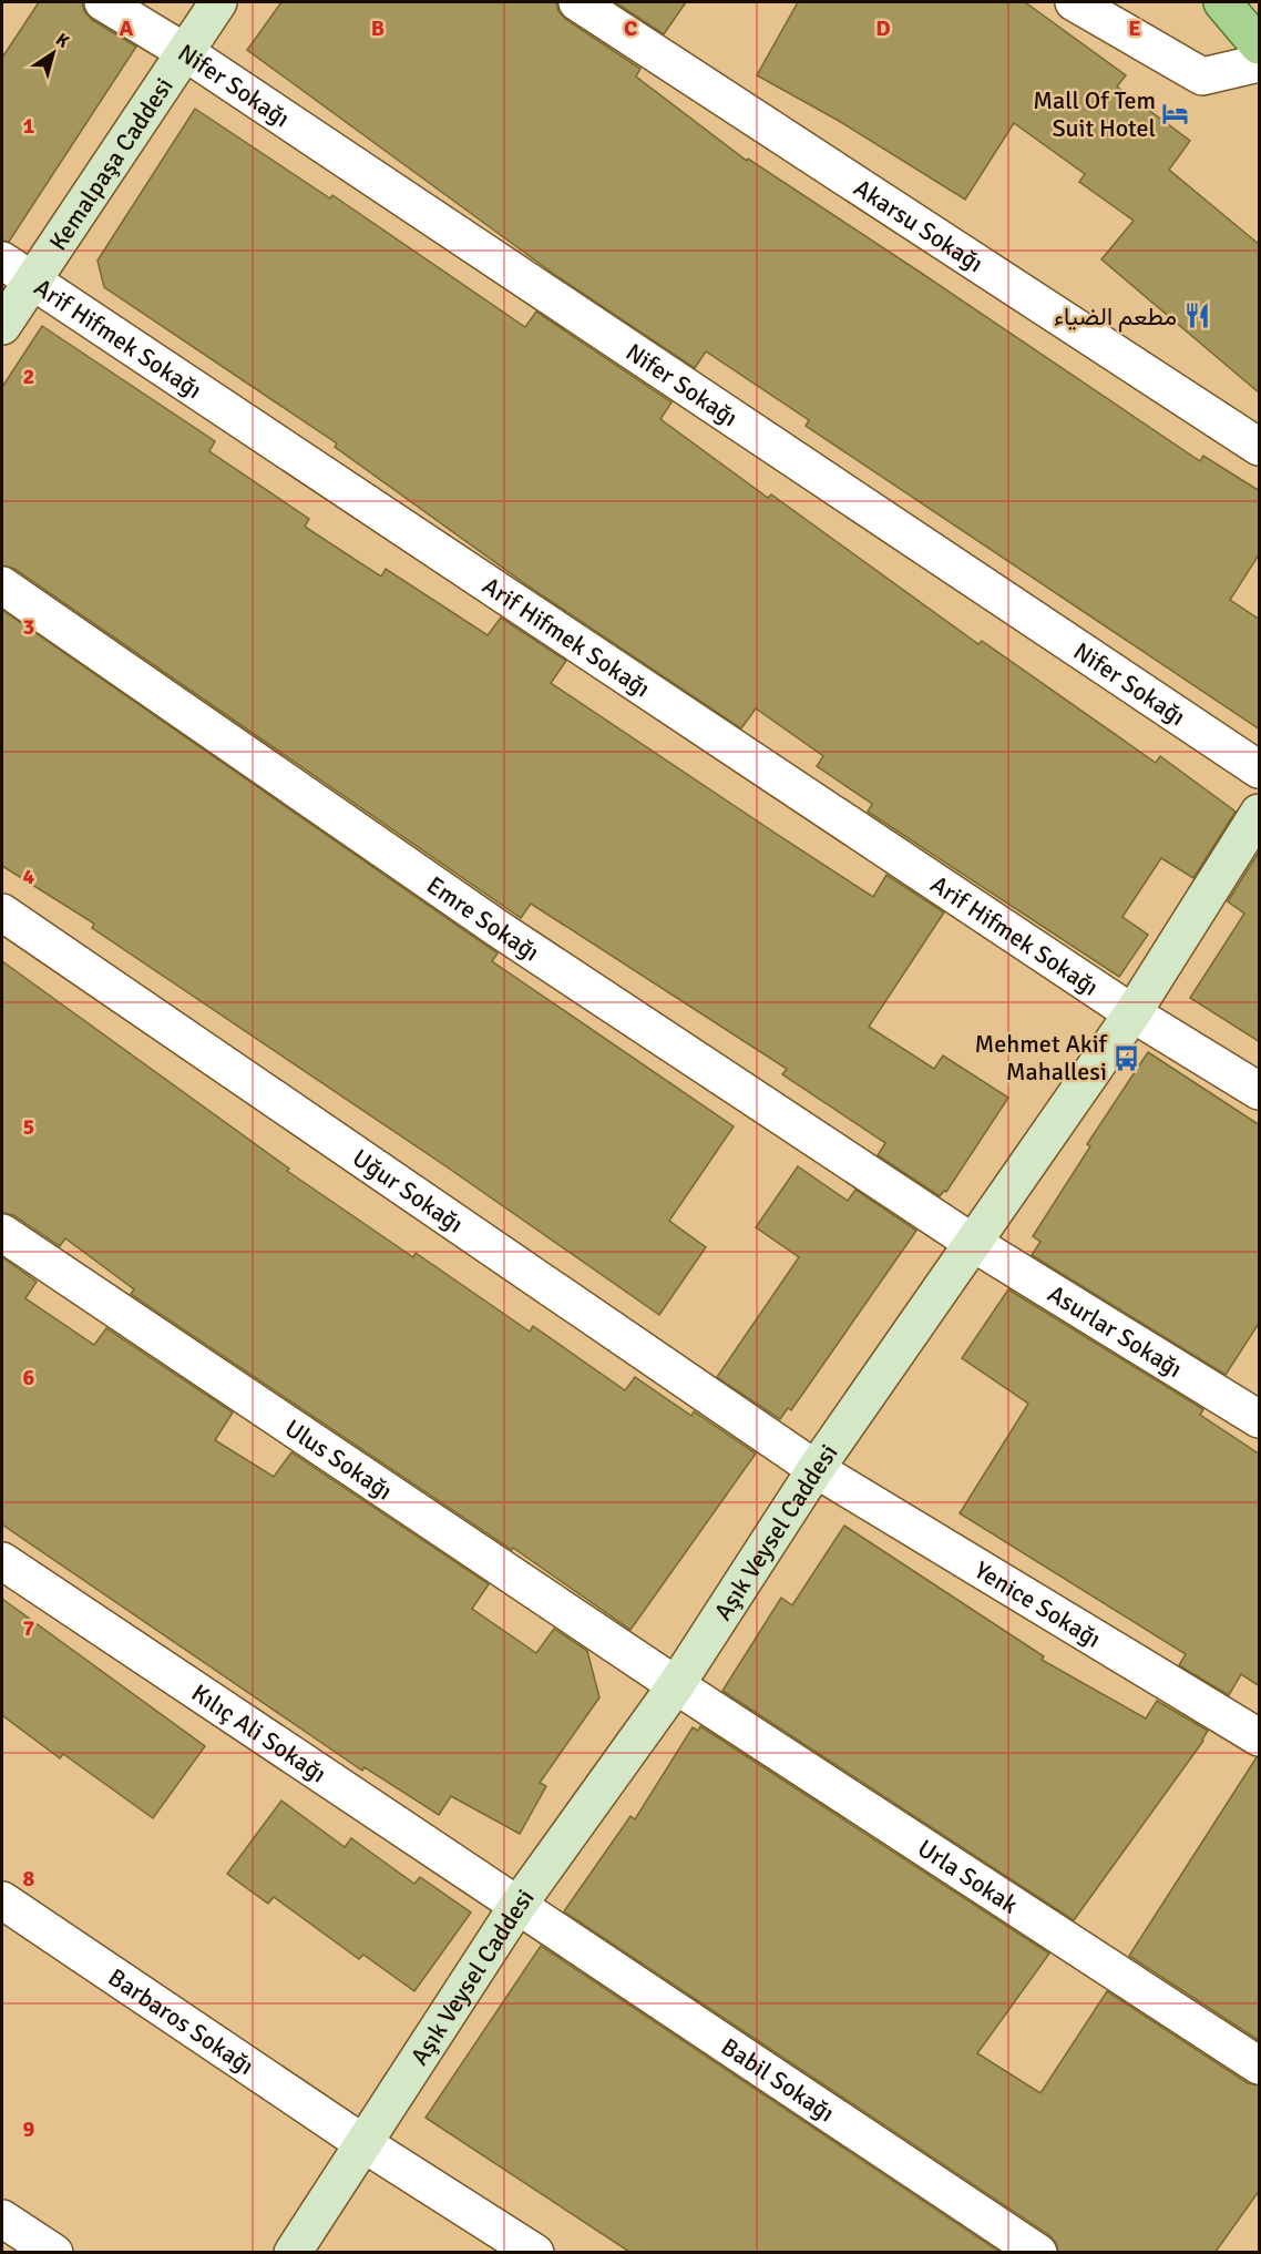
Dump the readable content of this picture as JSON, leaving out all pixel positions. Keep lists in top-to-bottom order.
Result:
{
  "streets": {
    "main road": ["Kemalpaşa Caddesi", "Aşık Veysel Caddesi"],
    "street": [
      "Nifer Sokağı",
      "Akarsu Sokağı",
      "Arif Hifmek Sokağı",
      "Emre Sokağı",
      "Uğur Sokağı",
      "Asurlar Sokağı",
      "Ulus Sokağı",
      "Yenice Sokağı",
      "Kılıç Ali Sokağı",
      "Urla Sokak",
      "Barbaros Sokağı",
      "Babil Sokağı"
    ]
  },
  "crossings": [
    ["Nifer Sokağı", "Kemalpaşa Caddesi"],
    ["Kemalpaşa Caddesi", "Arif Hifmek Sokağı"],
    ["Arif Hifmek Sokağı", "Aşık Veysel Caddesi"],
    ["Emre Sokağı", "Asurlar Sokağı"],
    ["Emre Sokağı", "Aşık Veysel Caddesi"],
    ["Uğur Sokağı", "Aşık Veysel Caddesi"],
    ["Uğur Sokağı", "Yenice Sokağı"],
    ["Asurlar Sokağı", "Aşık Veysel Caddesi"],
    ["Ulus Sokağı", "Aşık Veysel Caddesi"],
    ["Ulus Sokağı", "Urla Sokak"],
    ["Aşık Veysel Caddesi", "Yenice Sokağı"],
    ["Aşık Veysel Caddesi", "Kılıç Ali Sokağı"],
    ["Aşık Veysel Caddesi", "Urla Sokak"],
    ["Aşık Veysel Caddesi", "Barbaros Sokağı"],
    ["Aşık Veysel Caddesi", "Babil Sokağı"],
    ["Kılıç Ali Sokağı", "Babil Sokağı"]
  ],
  "places": {
    "hotel": ["Mall Of Tem Suit Hotel"],
    "restaurant": ["مطعم الضياء"],
    "bus stop": ["Mehmet Akif Mahallesi"]
  },
  "north": "top right",
  "grid": {
    "columns": [
      "A",
      "B",
      "C",
      "D",
      "E"
    ],
    "rows": [
      "1",
      "2",
      "3",
      "4",
      "5",
      "6",
      "7",
      "8",
      "9"
    ]
  }
}
